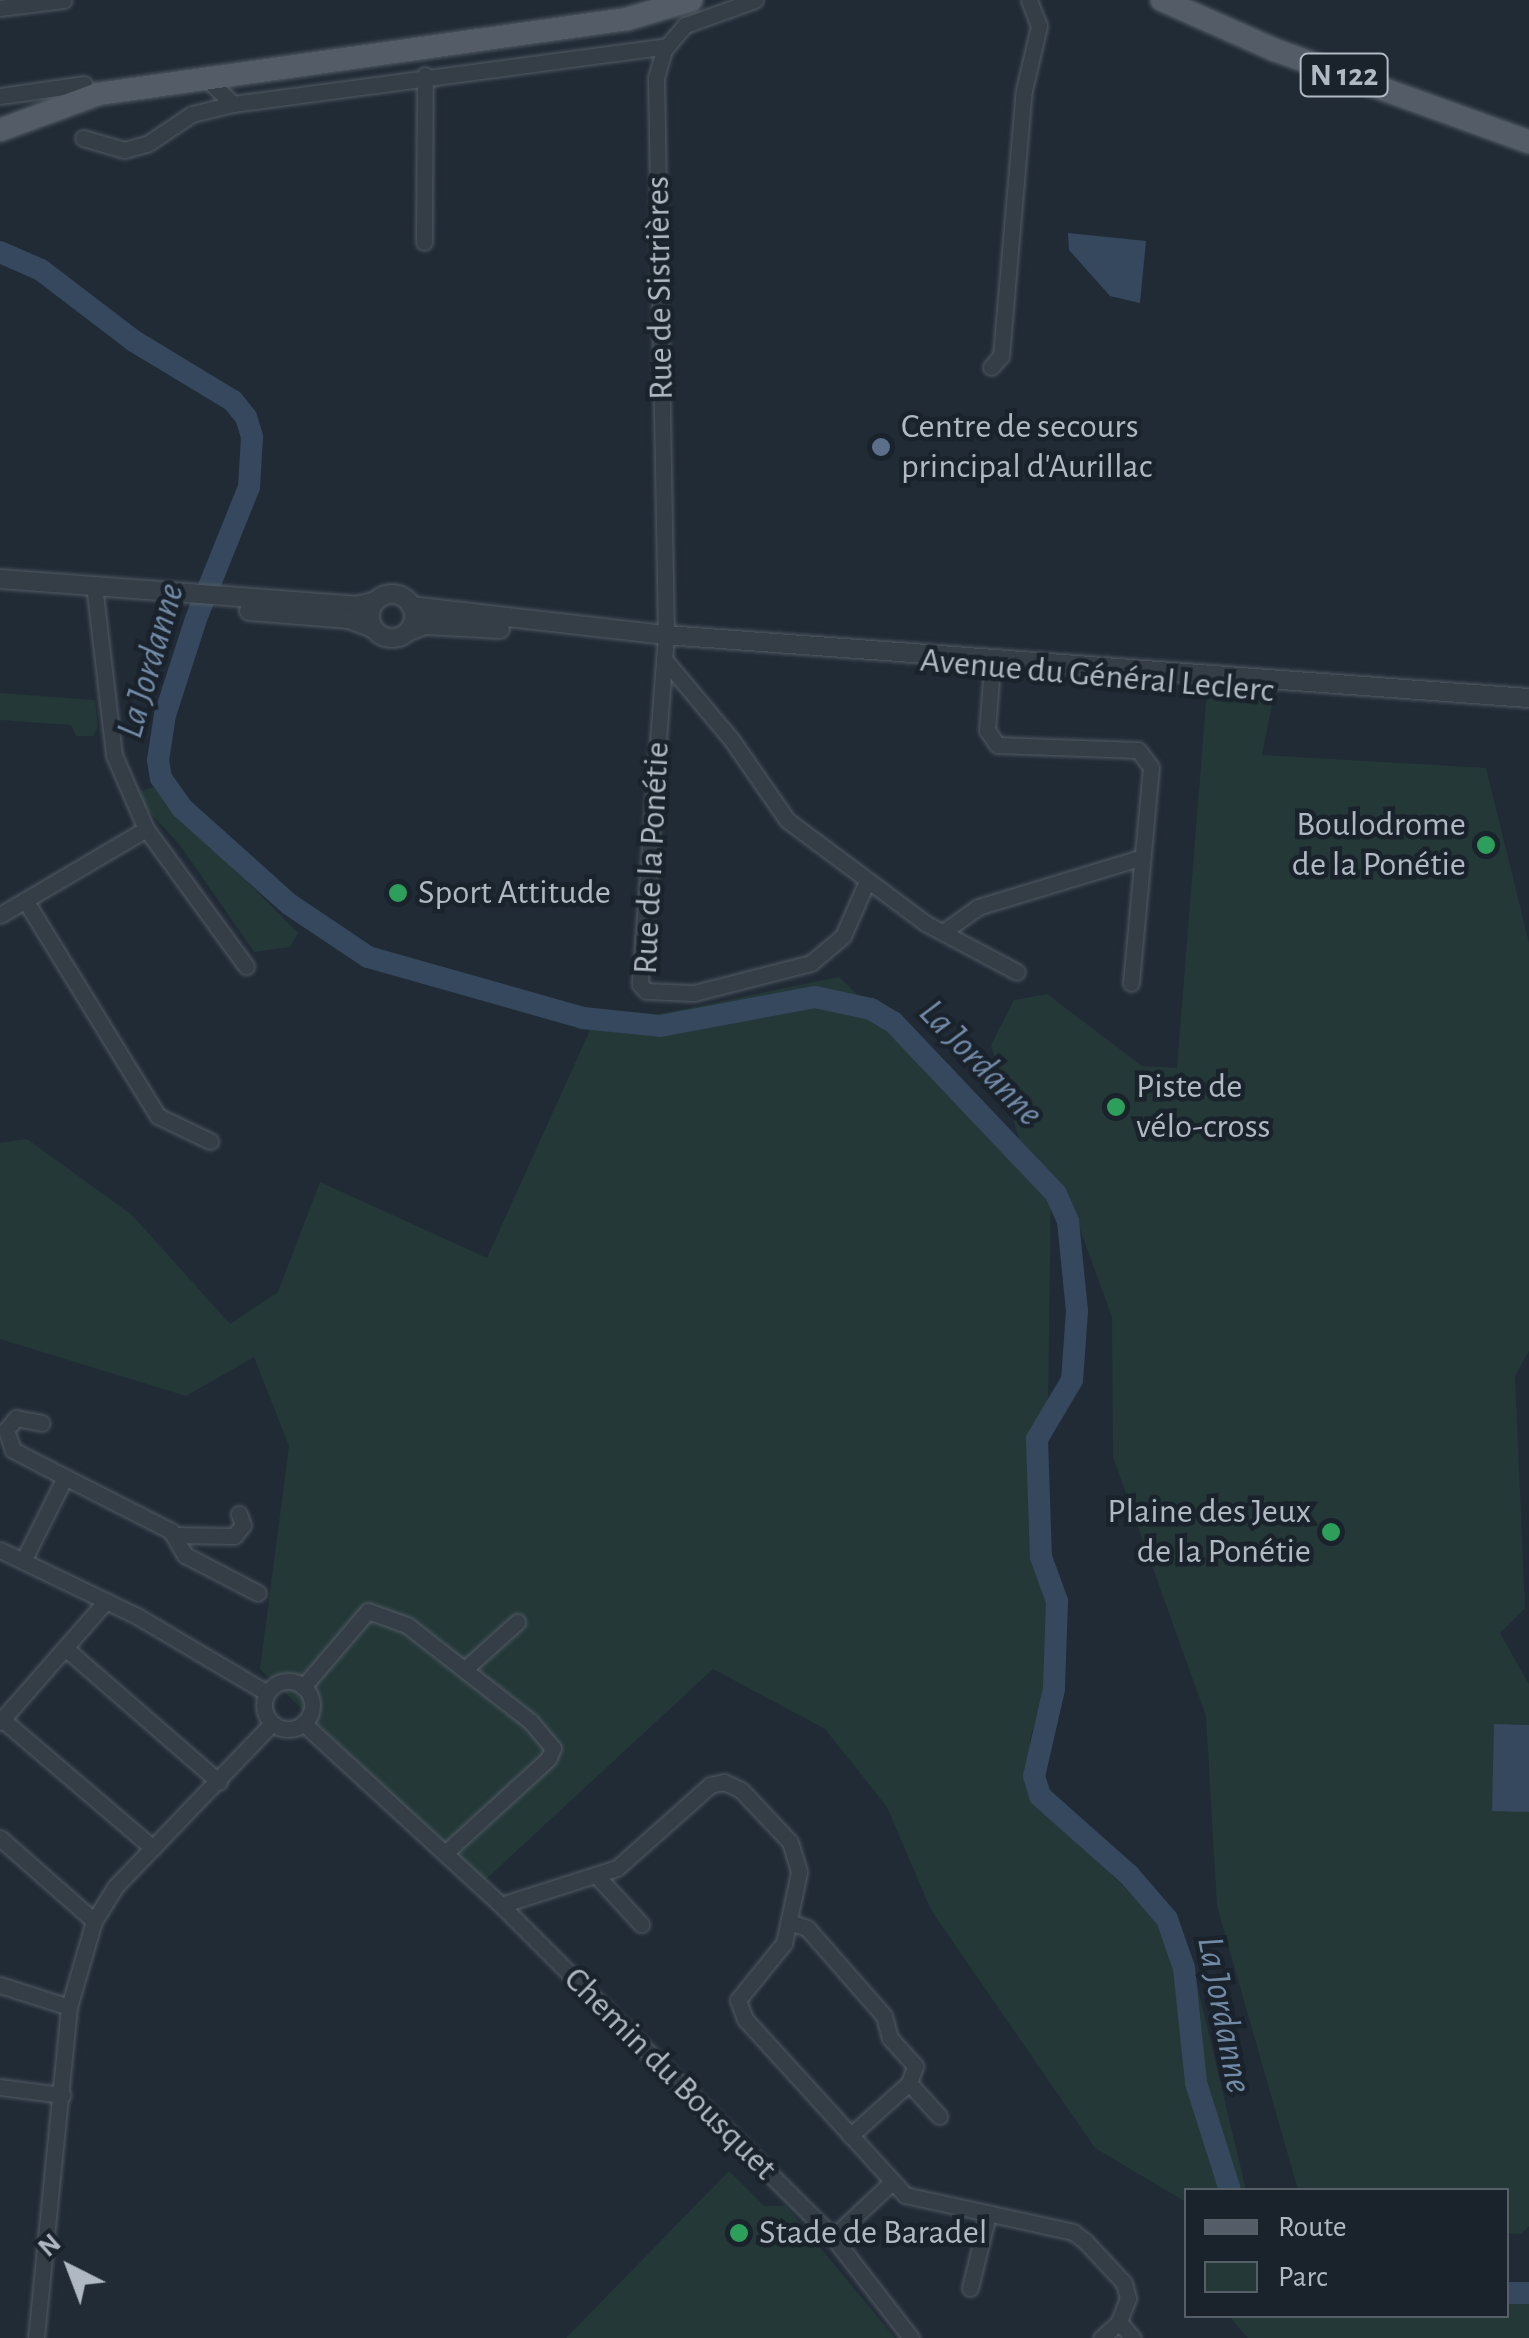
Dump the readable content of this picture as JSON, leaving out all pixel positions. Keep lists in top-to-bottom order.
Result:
{
  "streets": {
    "main road": ["N 122"],
    "street": [
      "Rue de Sistrières",
      "Avenue du Général Leclerc",
      "Rue de la Ponétie",
      "Chemin du Bousquet"
    ]
  },
  "crossings": [
    ["Rue de Sistrières", "Avenue du Général Leclerc"],
    ["Rue de Sistrières", "Rue de la Ponétie"],
    ["Avenue du Général Leclerc", "Rue de la Ponétie"]
  ],
  "water": ["La Jordanne"],
  "places": [
    "Centre de secours principal d'Aurillac",
    "Boulodrome de la Ponétie",
    "Sport Attitude",
    "Piste de vélo-cross",
    "Plaine des Jeux de la Ponétie",
    "Stade de Baradel"
  ],
  "legend": ["Route", "Parc"],
  "north": "top left"
}
